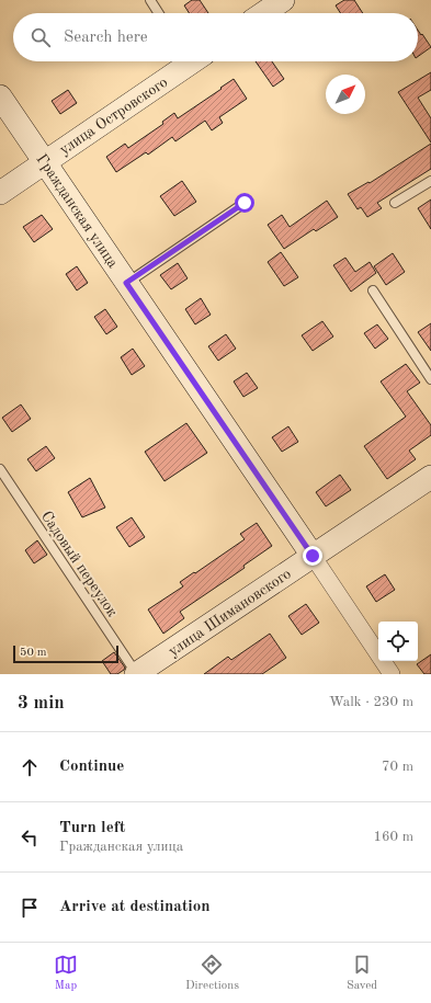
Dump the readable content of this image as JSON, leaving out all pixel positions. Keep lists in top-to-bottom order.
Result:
{
  "streets": {
    "street": ["улица Островского", "Гражданская улица", "улица Шимановского"],
    "lane": ["Садовый переулок"]
  },
  "crossings": [
    ["улица Островского", "Гражданская улица"],
    ["Гражданская улица", "улица Шимановского"],
    ["Садовый переулок", "улица Шимановского"]
  ],
  "scale_bar": "50 m",
  "north": "top right",
  "page": {
    "search": "Search here",
    "scale": "50 m",
    "heading": ["3 min", "Walk · 230 m"],
    "list": [
      ["Continue", "70 m"],
      ["Turn left", "Гражданская улица", "160 m"],
      "Arrive at destination"
    ],
    "nav": ["Map", "Directions", "Saved"]
  }
}
